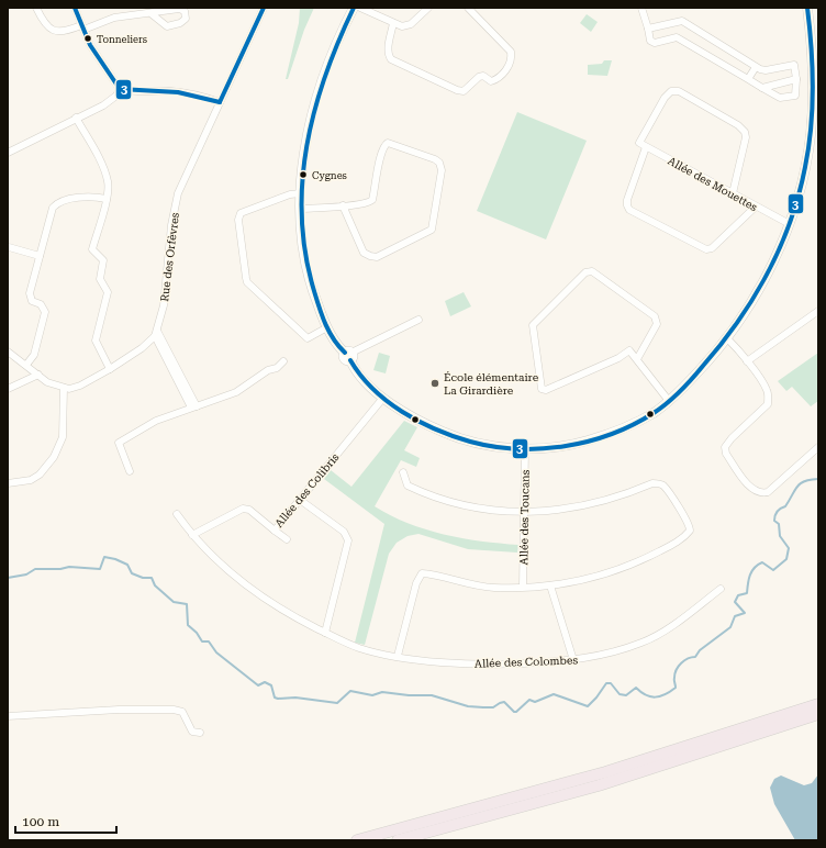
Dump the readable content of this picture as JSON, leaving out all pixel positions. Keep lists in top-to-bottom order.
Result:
{
  "streets": {
    "street": [
      "Allée des Mouettes",
      "Rue des Orfèvres",
      "Allée des Colibris",
      "Allée des Toucans",
      "Allée des Colombes"
    ]
  },
  "crossings": [
    ["Allée des Colibris", "Allée des Colombes"]
  ],
  "places": ["Tonneliers", "Cygnes", "École élémentaire La Girardière"],
  "lines": ["transit line 3"],
  "scale_bar": "100 m"
}
